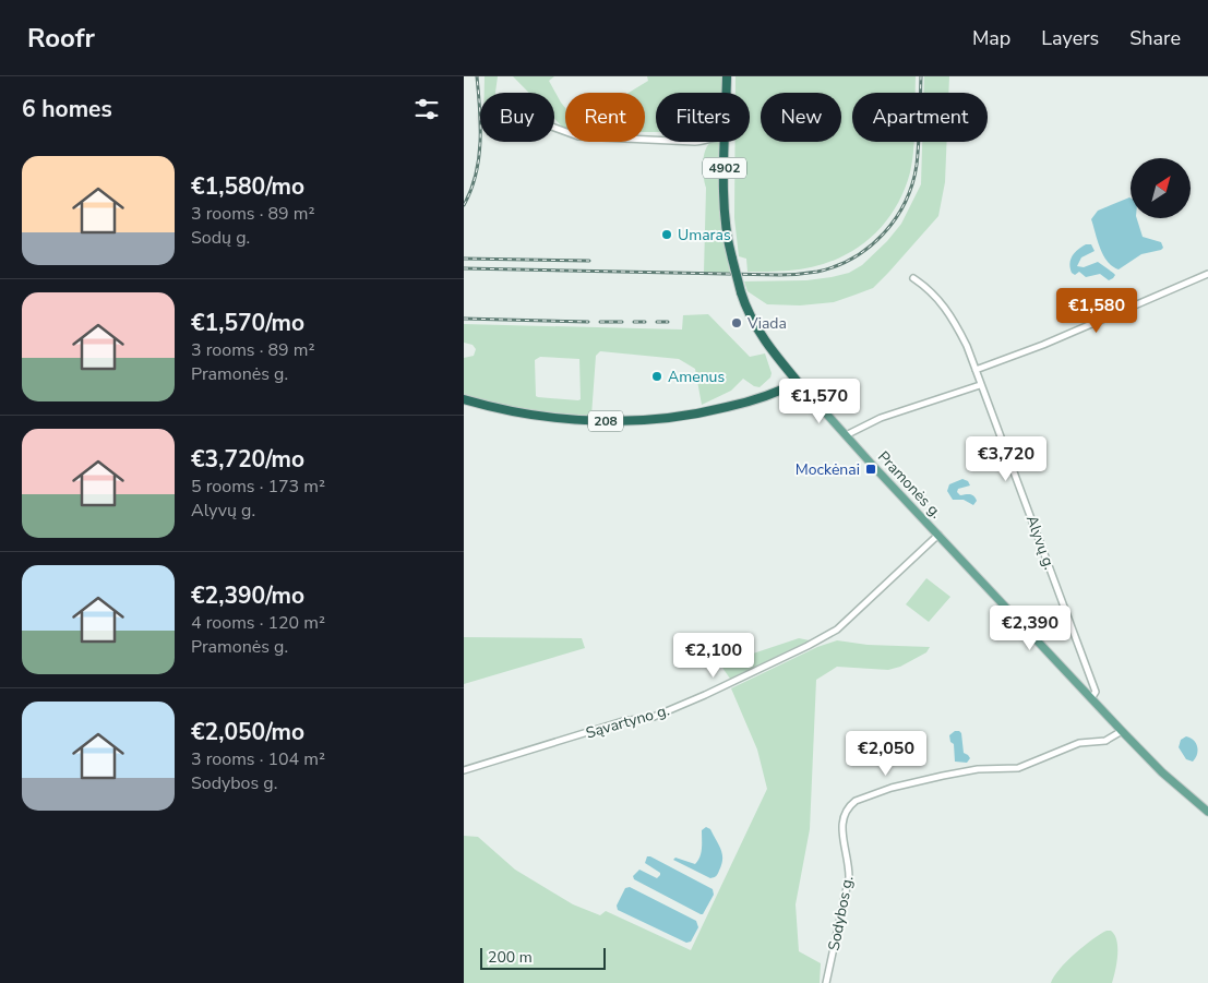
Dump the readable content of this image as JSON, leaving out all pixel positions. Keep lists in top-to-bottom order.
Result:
{
  "streets": {
    "highway": ["4902", "208", "Pramonės g."],
    "street": ["Alyvų g.", "Sąvartyno g.", "Sodybos g."]
  },
  "crossings": [
    ["208", "Pramonės g."],
    ["Pramonės g.", "Alyvų g."],
    ["Pramonės g.", "Sąvartyno g."],
    ["Pramonės g.", "Sodybos g."]
  ],
  "places": {
    "other": ["Umaras", "Viada", "Amenus"],
    "transit": ["Mockėnai"]
  },
  "scale_bar": "200 m",
  "north": "top right",
  "page": {
    "header": "Roofr",
    "nav": ["Map", "Layers", "Share"],
    "heading": "6 homes",
    "chip": [
      "Buy",
      "Rent",
      "Filters",
      "New",
      "Apartment"
    ],
    "list": [
      {
        "name": "€1,580/mo",
        "note": "3 rooms · 89 m² · Sodų g."
      },
      {
        "name": "€1,570/mo",
        "note": "3 rooms · 89 m² · Pramonės g."
      },
      {
        "name": "€3,720/mo",
        "note": "5 rooms · 173 m² · Alyvų g."
      },
      {
        "name": "€2,390/mo",
        "note": "4 rooms · 120 m² · Pramonės g."
      },
      {
        "name": "€2,050/mo",
        "note": "3 rooms · 104 m² · Sodybos g."
      }
    ],
    "price": [
      "€1,580",
      "€1,570",
      "€3,720",
      "€2,390",
      "€2,100",
      "€2,050"
    ],
    "scale": "200 m"
  }
}
